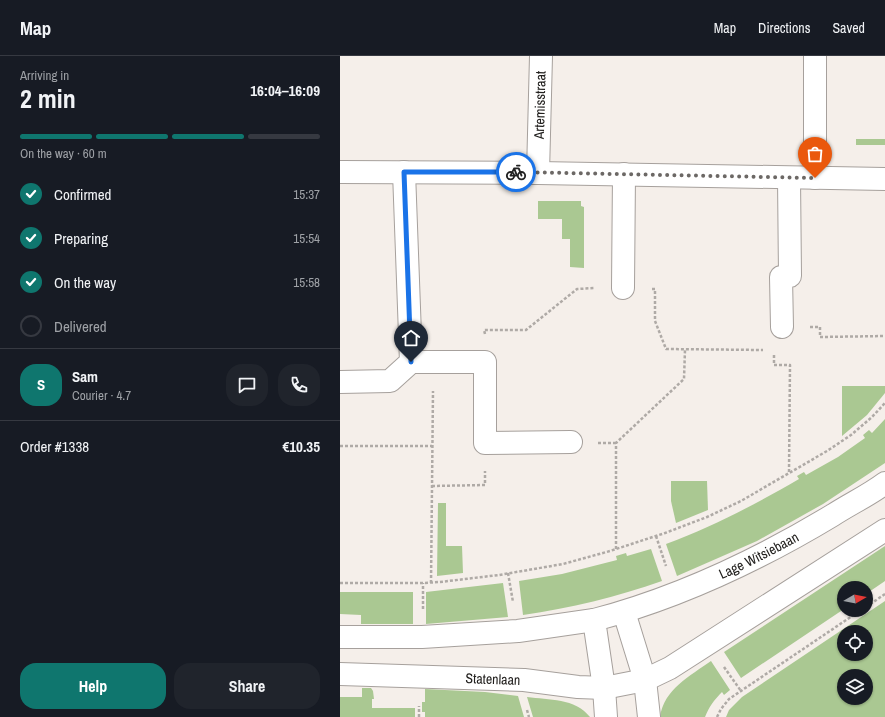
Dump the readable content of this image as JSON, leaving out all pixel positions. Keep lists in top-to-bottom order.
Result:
{
  "streets": {
    "street": ["Artemisstraat", "Lage Witsiebaan", "Statenlaan"]
  },
  "north": "right",
  "page": {
    "header": "Map",
    "nav": ["Map", "Directions", "Saved"],
    "heading": ["2 min", "Arriving in", "16:04–16:09"],
    "panel": [
      "Sam",
      "Courier · 4.7",
      "Order #1338",
      "€10.35"
    ],
    "bar": "On the way · 60 m",
    "list": [
      ["Confirmed", "15:37"],
      ["Preparing", "15:54"],
      ["On the way", "15:58"],
      "Delivered"
    ],
    "round": "S",
    "buttons": ["Help", "Share"]
  }
}
